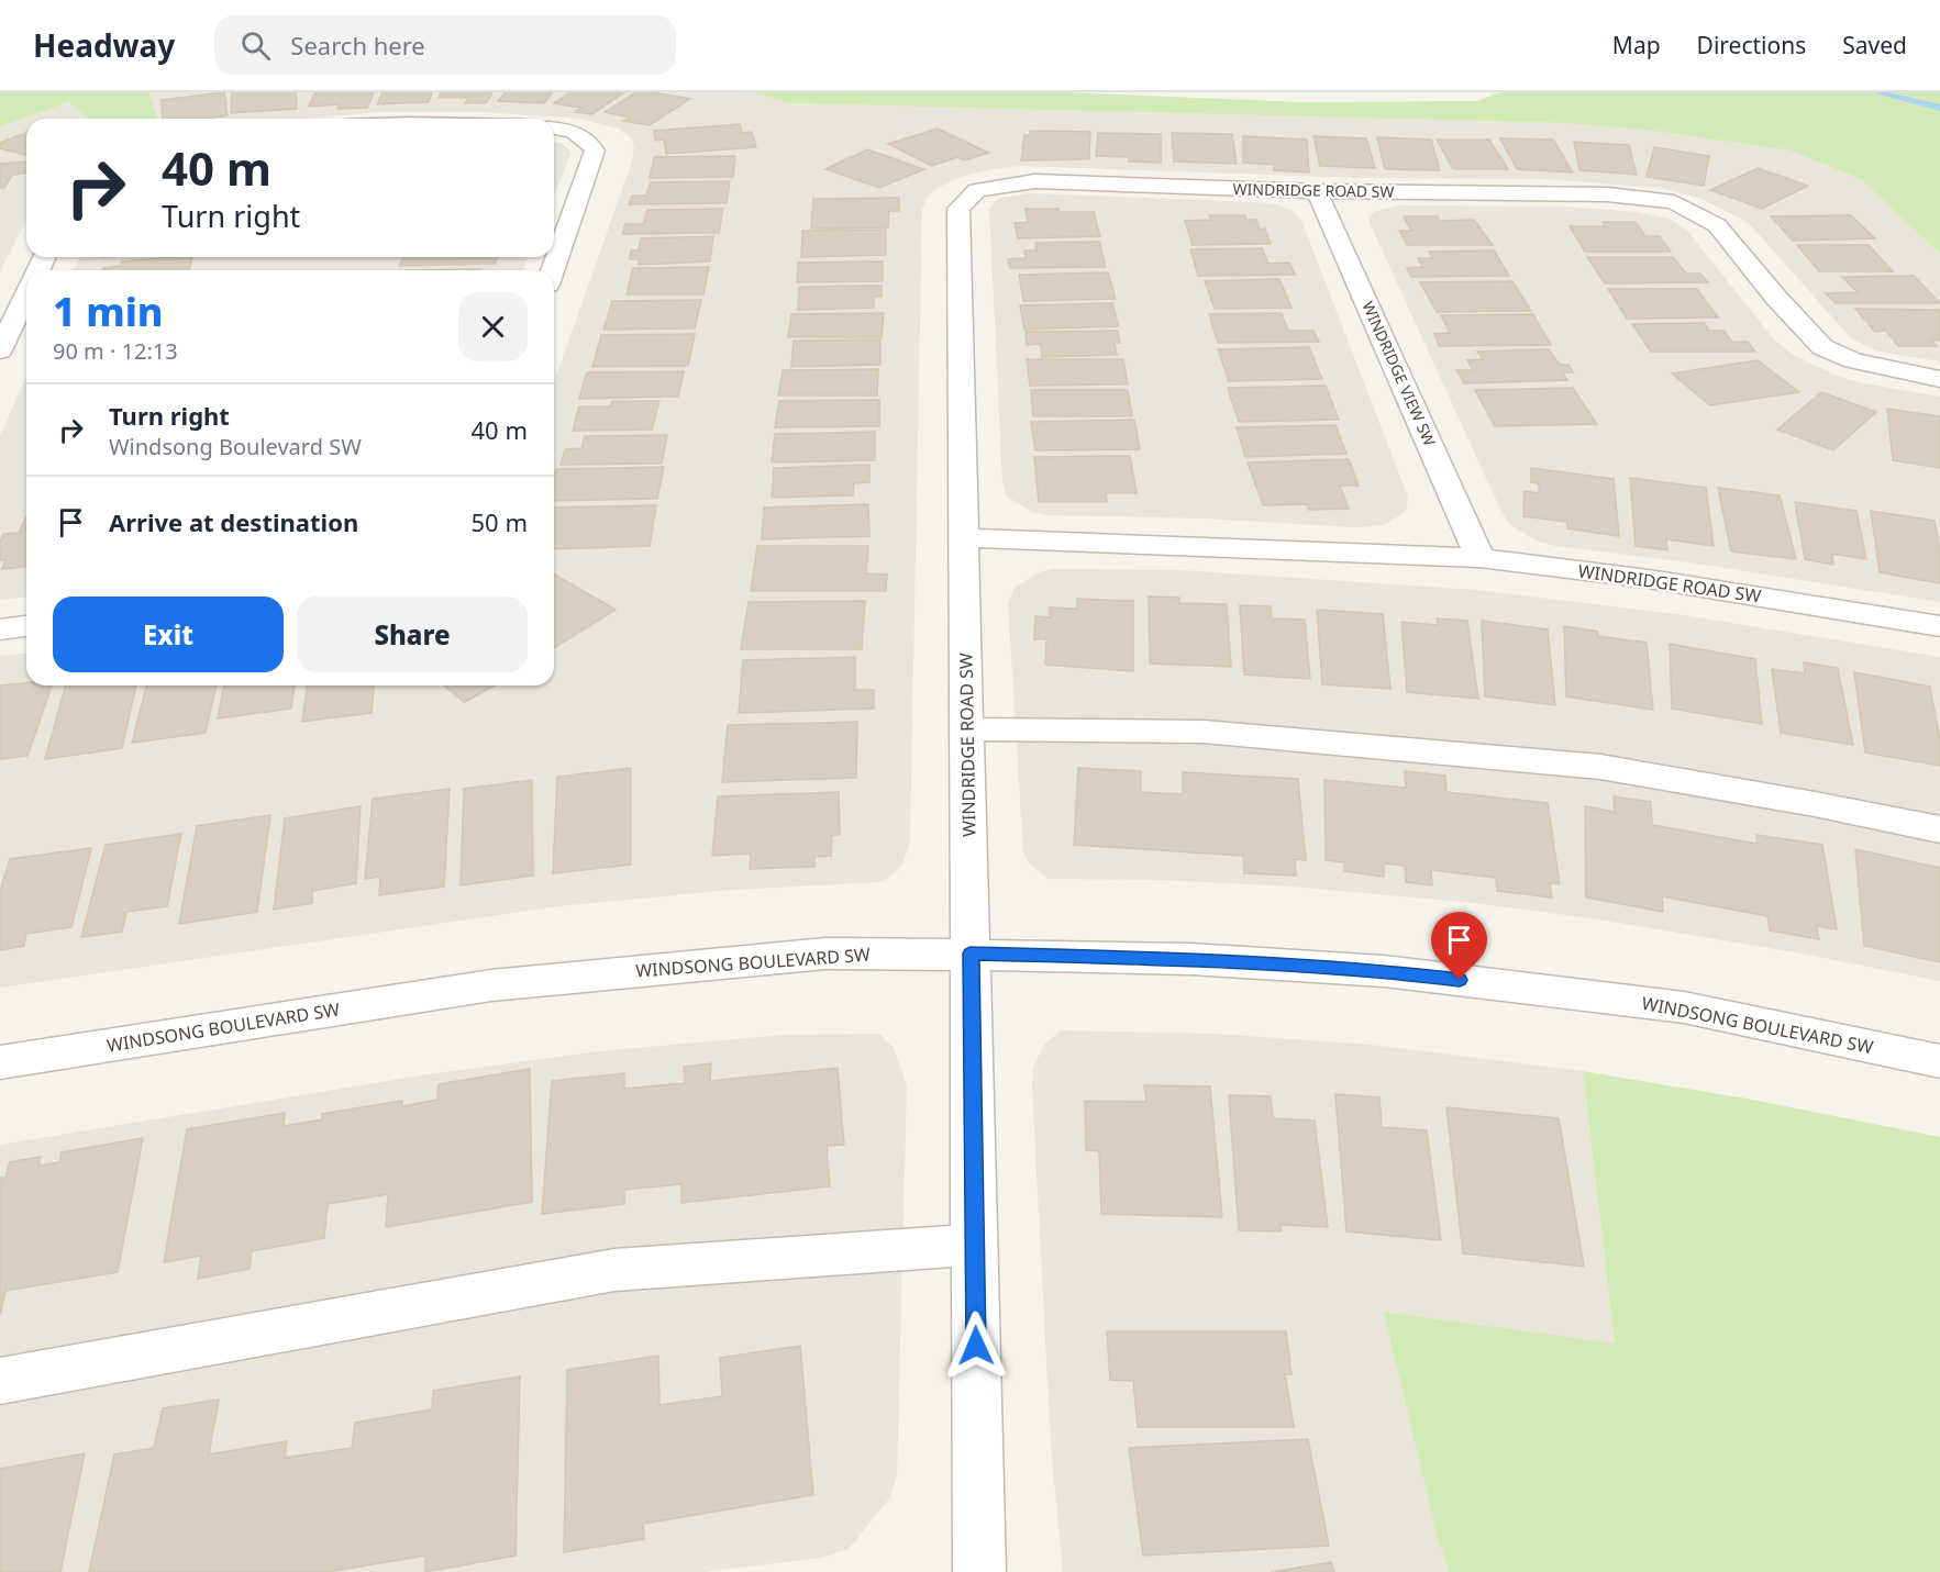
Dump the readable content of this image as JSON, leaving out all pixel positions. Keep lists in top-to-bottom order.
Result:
{
  "streets": {
    "street": ["WINDRIDGE ROAD SW", "WINDRIDGE VIEW SW", "WINDSONG BOULEVARD SW"]
  },
  "crossings": [
    ["WINDRIDGE ROAD SW", "WINDRIDGE VIEW SW"],
    ["WINDRIDGE ROAD SW", "WINDSONG BOULEVARD SW"]
  ],
  "page": {
    "header": "Headway",
    "search": "Search here",
    "nav": ["Map", "Directions", "Saved"],
    "turn": ["40 m", "Turn right"],
    "heading": ["1 min", "90 m · 12:13"],
    "list": [
      {
        "name": "Turn right",
        "note": "Windsong Boulevard SW",
        "value": "40 m"
      },
      {
        "name": "Arrive at destination",
        "value": "50 m"
      }
    ],
    "buttons": ["Exit", "Share"]
  }
}
